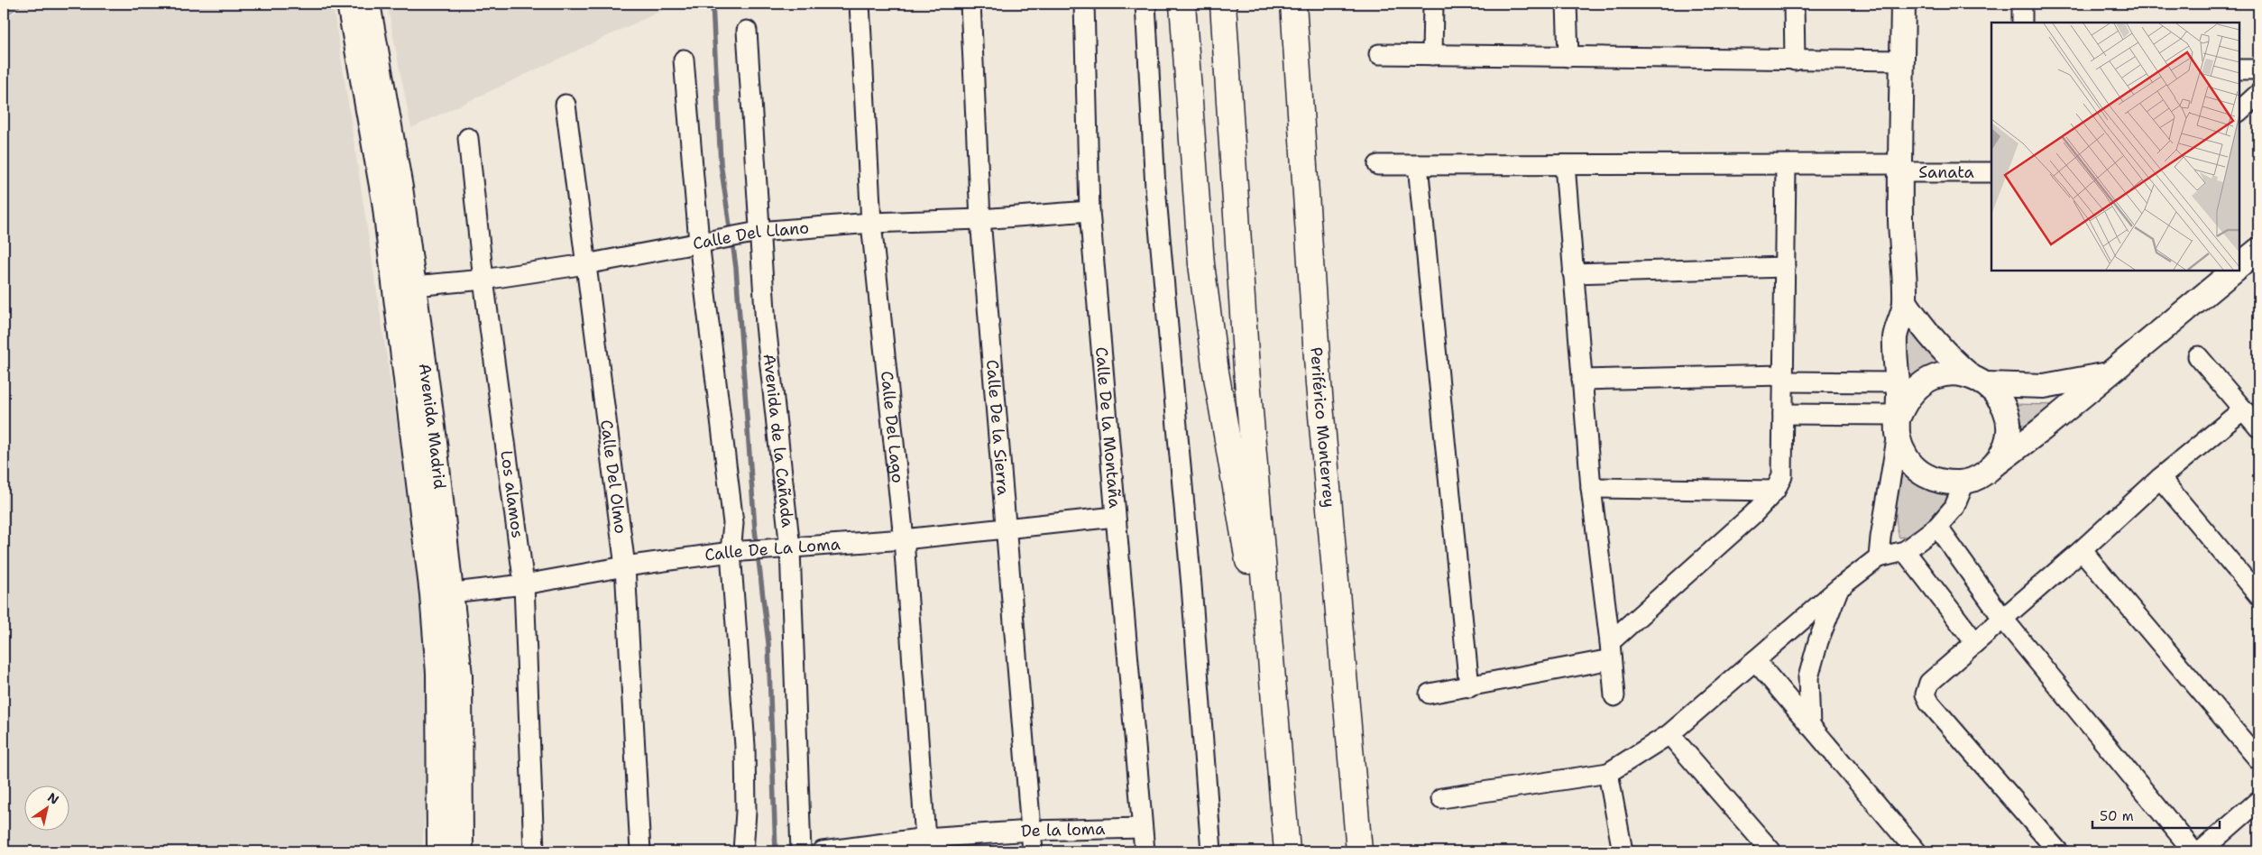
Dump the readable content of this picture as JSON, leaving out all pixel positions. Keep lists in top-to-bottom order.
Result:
{
  "streets": {
    "highway": ["Periférico Monterrey"],
    "street": [
      "Sanata",
      "Calle Del Llano",
      "Avenida Madrid",
      "Calle Del Lago",
      "Calle De la Sierra",
      "Calle De la Montaña",
      "Avenida de la Cañada",
      "Calle Del Olmo",
      "Los alamos",
      "Calle De La Loma",
      "De la loma"
    ]
  },
  "crossings": [
    ["Calle Del Llano", "Avenida Madrid"],
    ["Calle Del Llano", "Calle Del Lago"],
    ["Calle Del Llano", "Calle De la Sierra"],
    ["Calle Del Llano", "Calle De la Montaña"],
    ["Calle Del Llano", "Avenida de la Cañada"],
    ["Calle Del Llano", "Calle Del Olmo"],
    ["Calle Del Llano", "Los alamos"],
    ["Avenida Madrid", "Calle De La Loma"],
    ["Calle Del Lago", "Calle De La Loma"],
    ["Calle Del Lago", "De la loma"],
    ["Calle De la Sierra", "Calle De La Loma"],
    ["Calle De la Sierra", "De la loma"],
    ["Calle De la Montaña", "Calle De La Loma"],
    ["Calle De la Montaña", "De la loma"],
    ["Avenida de la Cañada", "Calle De La Loma"],
    ["Calle Del Olmo", "Calle De La Loma"],
    ["Los alamos", "Calle De La Loma"]
  ],
  "scale_bar": "50 m",
  "north": "top right"
}
